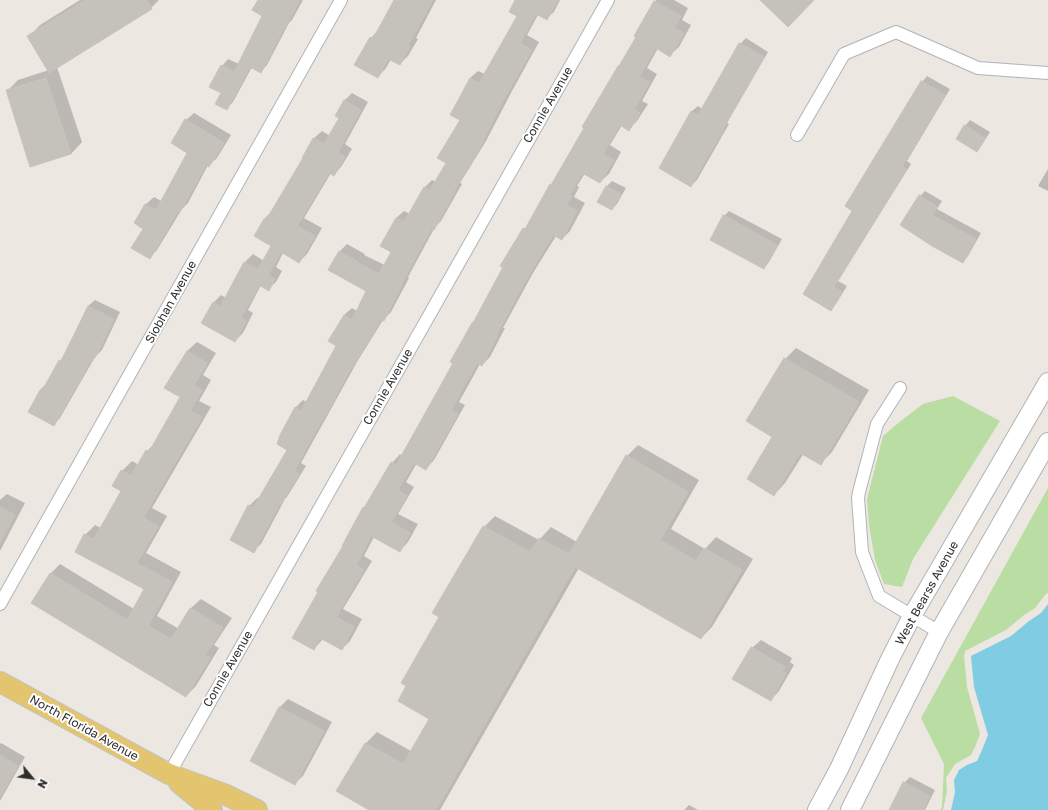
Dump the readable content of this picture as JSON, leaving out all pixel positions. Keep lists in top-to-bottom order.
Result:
{
  "streets": {
    "main road": ["West Bearss Avenue", "North Florida Avenue"],
    "street": ["Connie Avenue", "Siobhan Avenue"]
  },
  "crossings": [
    ["Connie Avenue", "North Florida Avenue"]
  ],
  "north": "bottom right"
}
